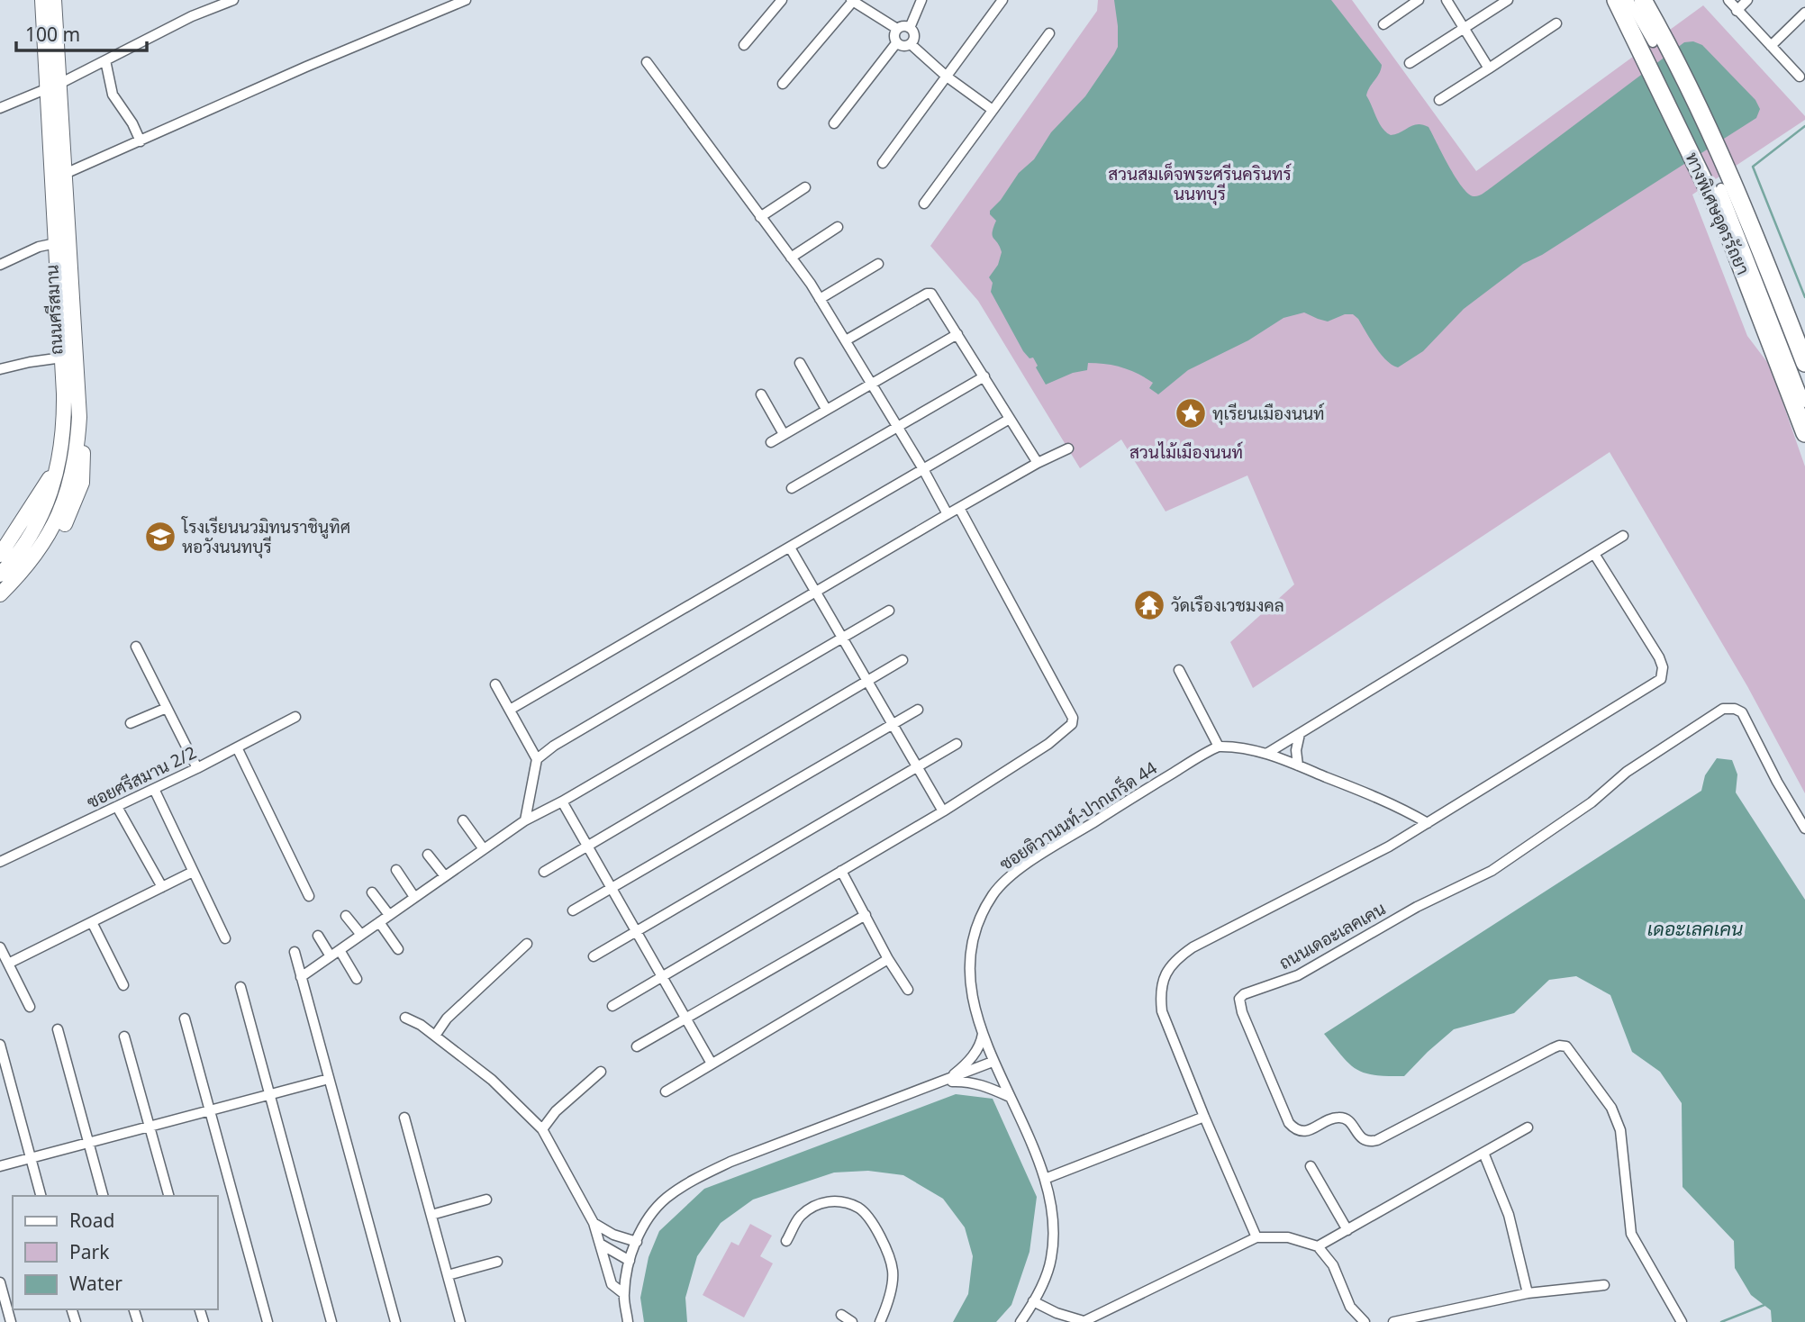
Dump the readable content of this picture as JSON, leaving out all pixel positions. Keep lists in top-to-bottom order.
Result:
{
  "streets": {
    "highway": ["ทางพิเศษอุดรรัถยา"],
    "main road": ["ถนนศรีสมาน"],
    "street": ["ซอยศรีสมาน 2/2", "ซอยติวานนท์-ปากเกร็ด 44", "ถนนเดอะเลคเคน"]
  },
  "water": ["เดอะเลคเคน"],
  "parks": ["สวนสมเด็จพระศรีนครินทร์ นนทบุรี", "สวนไม้เมืองนนท์"],
  "places": {
    "place": ["ทุเรียนเมืองนนท์"],
    "school or university": ["โรงเรียนนวมิทนราชินูทิศ หอวังนนทบุรี"],
    "temple": ["วัดเรืองเวชมงคล"]
  },
  "legend": ["Road", "Park", "Water"],
  "scale_bar": "100 m"
}
